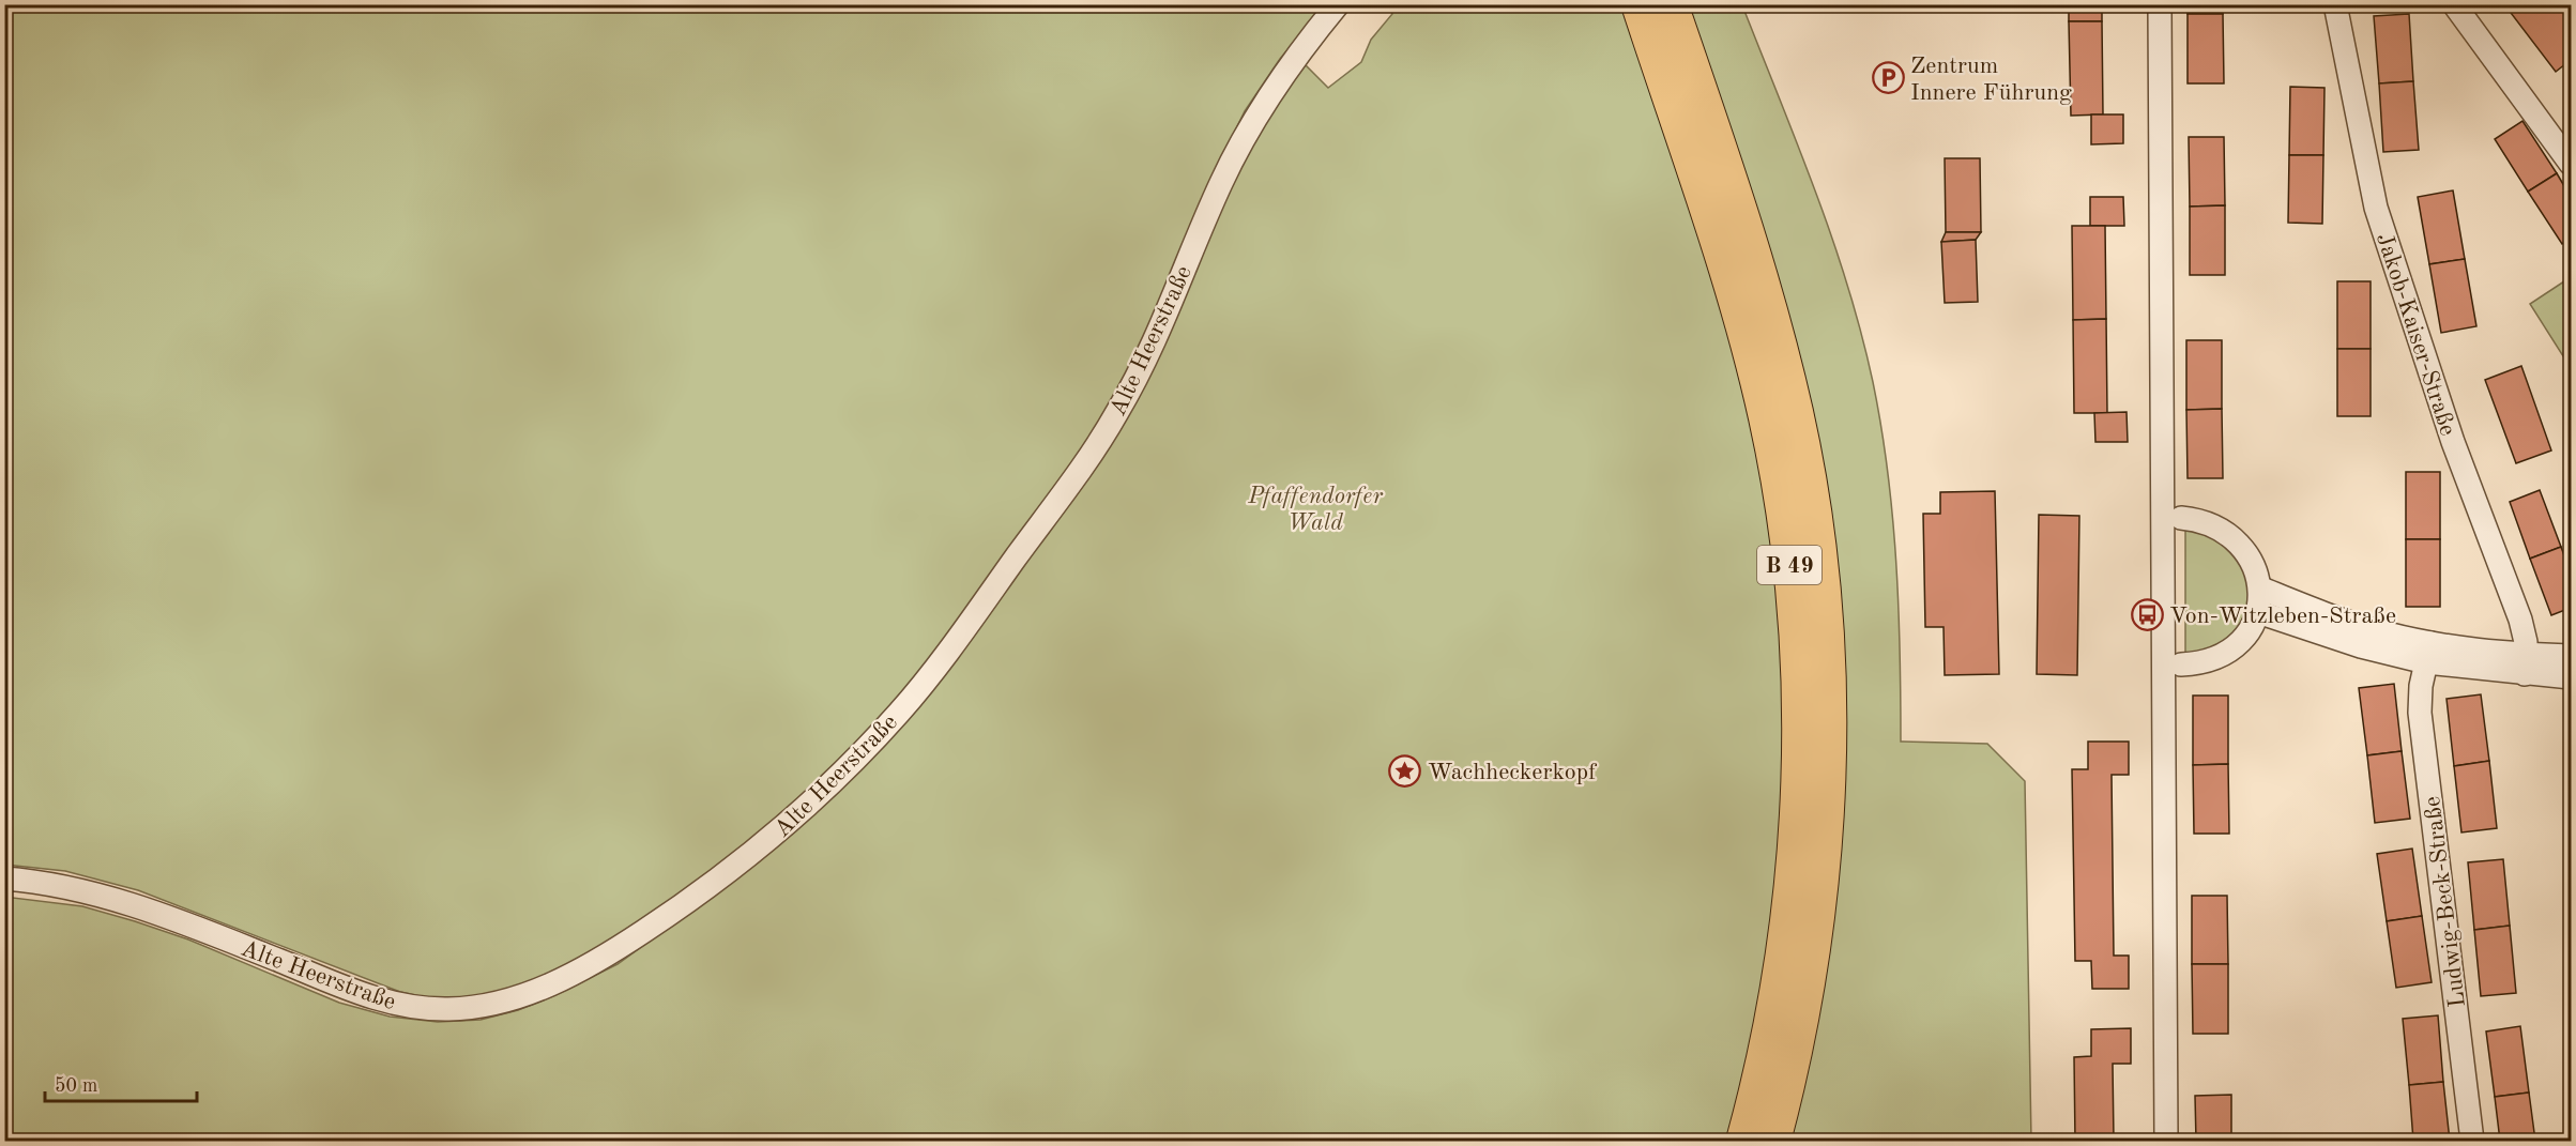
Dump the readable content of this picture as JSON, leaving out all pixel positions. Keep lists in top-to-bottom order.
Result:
{
  "streets": {
    "highway": ["B 49"],
    "street": ["Jakob-Kaiser-Straße", "Alte Heerstraße", "Ludwig-Beck-Straße"]
  },
  "parks": ["Pfaffendorfer Wald"],
  "places": {
    "parking": ["Zentrum Innere Führung"],
    "bus stop": ["Von-Witzleben-Straße"],
    "place": ["Wachheckerkopf"]
  },
  "scale_bar": "50 m"
}
